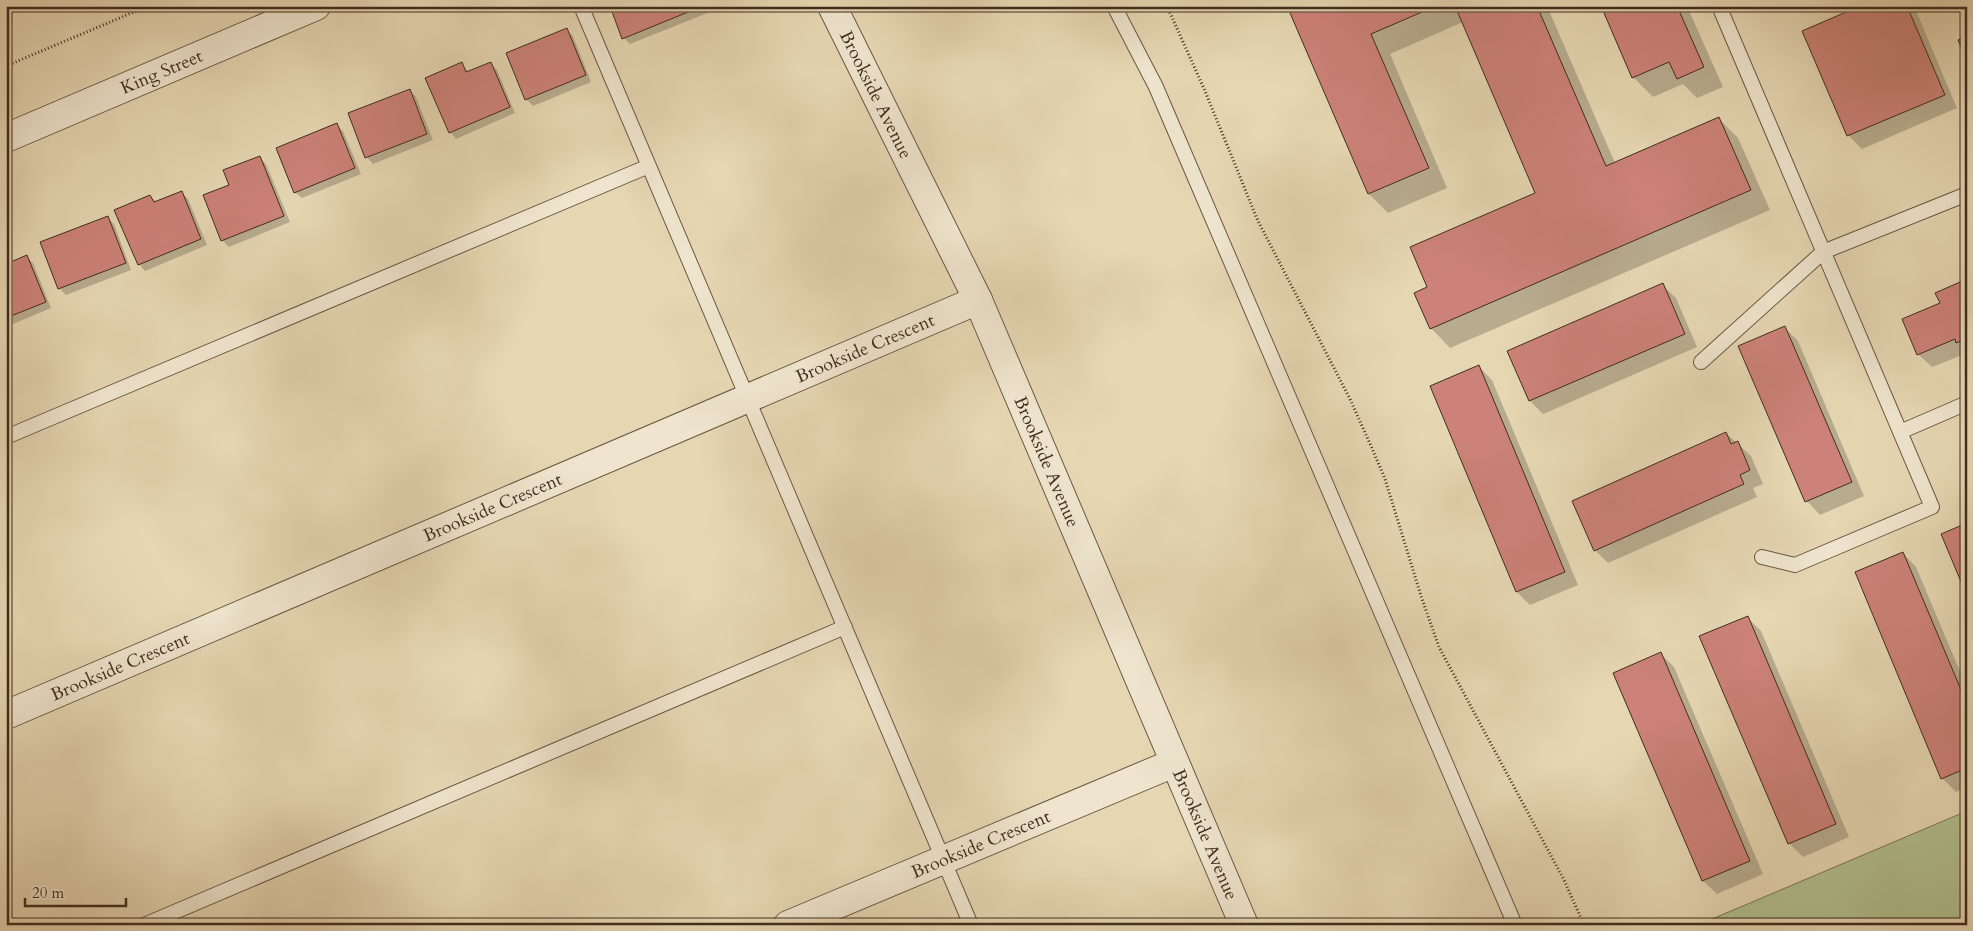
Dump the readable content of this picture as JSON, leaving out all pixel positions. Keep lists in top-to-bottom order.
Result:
{
  "streets": {
    "street": ["King Street", "Brookside Avenue", "Brookside Crescent"]
  },
  "crossings": [
    ["Brookside Avenue", "Brookside Crescent"]
  ],
  "scale_bar": "20 m"
}
